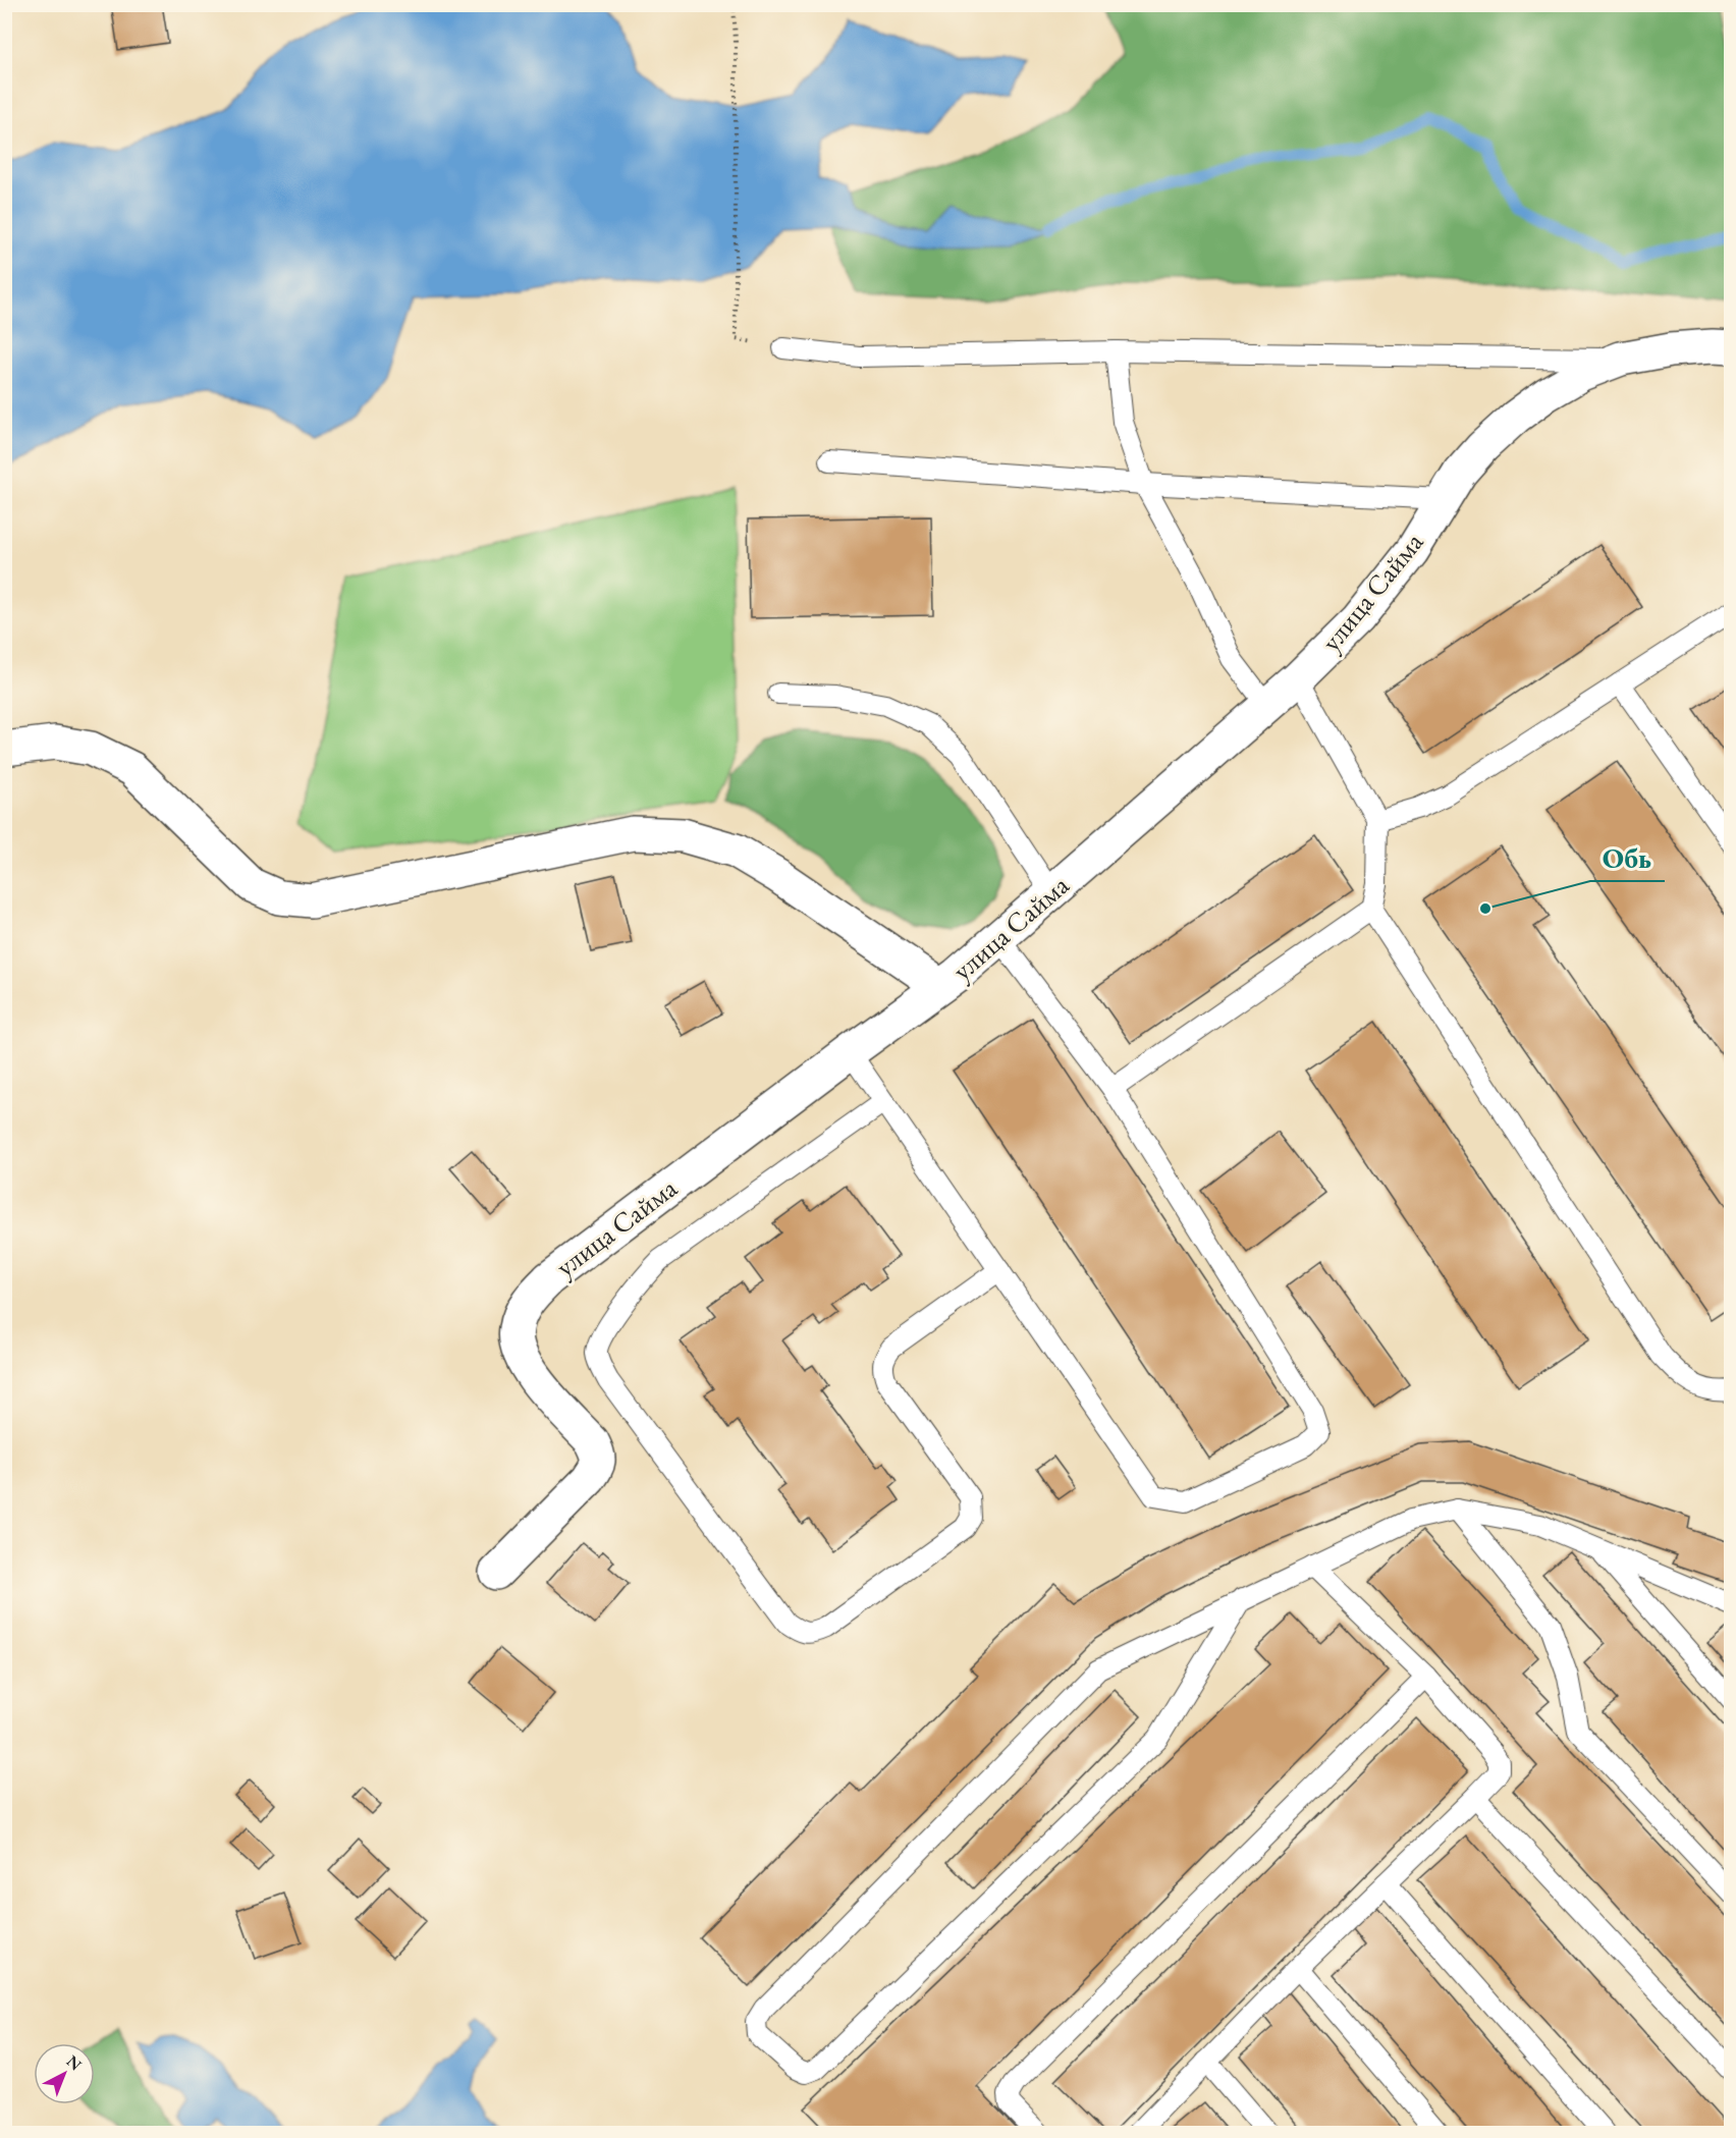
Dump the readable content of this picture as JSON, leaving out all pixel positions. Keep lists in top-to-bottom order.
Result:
{
  "streets": {
    "street": ["улица Сайма"]
  },
  "places": ["Обь"],
  "north": "top right"
}
